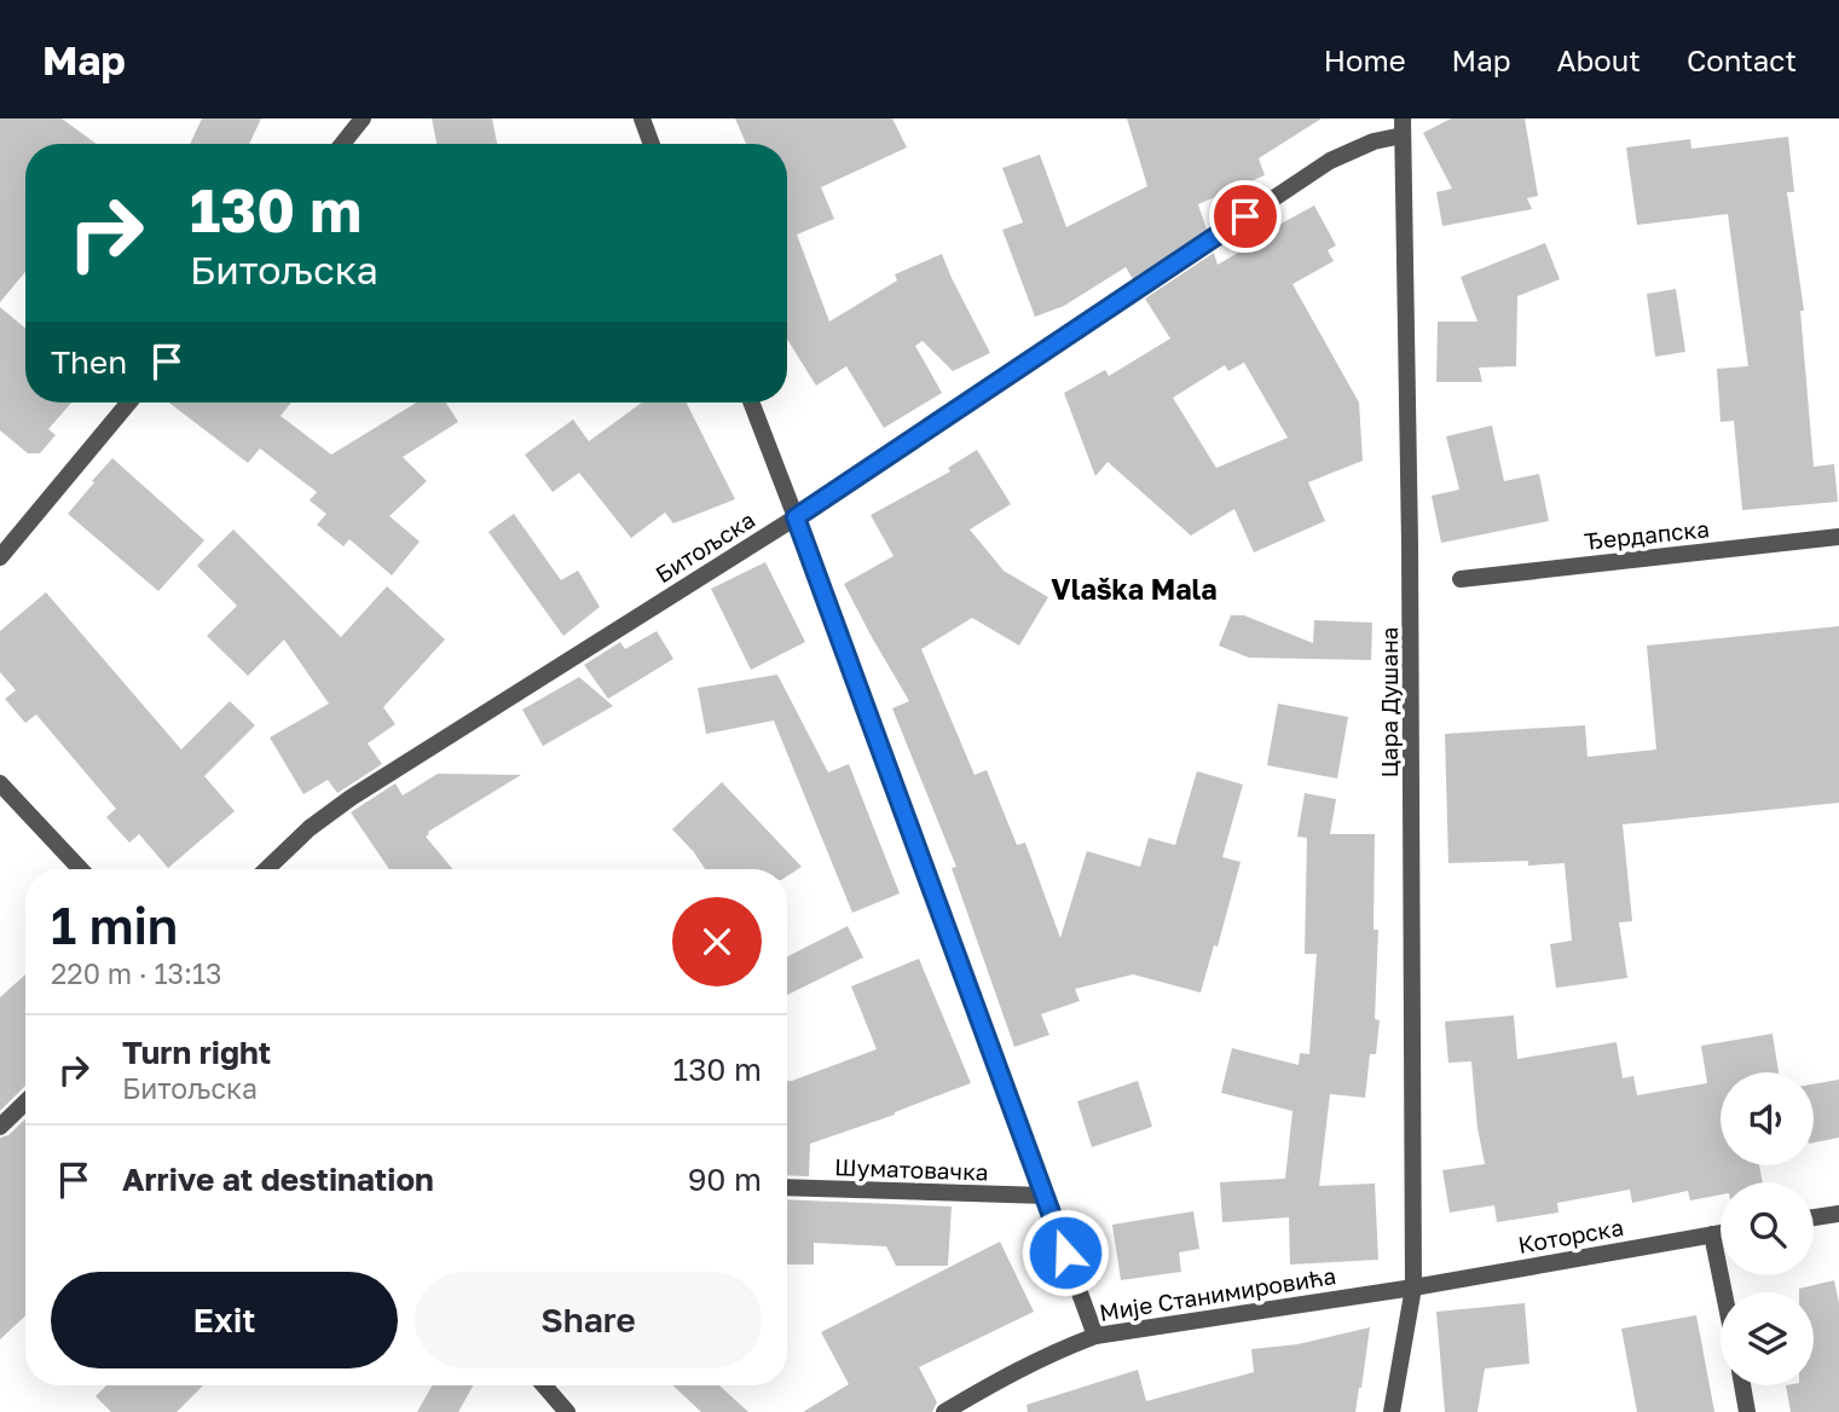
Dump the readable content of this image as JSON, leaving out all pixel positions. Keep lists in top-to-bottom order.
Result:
{
  "streets": {
    "street": [
      "Ђердапска",
      "Битољска",
      "Цара Душана",
      "Шуматовачка",
      "Которска",
      "Мије Станимировића"
    ]
  },
  "crossings": [
    ["Битољска", "Цара Душана"],
    ["Цара Душана", "Которска"],
    ["Цара Душана", "Мије Станимировића"],
    ["Которска", "Мије Станимировића"]
  ],
  "districts": ["Vlaška Mala"],
  "page": {
    "header": "Map",
    "nav": [
      "Home",
      "Map",
      "About",
      "Contact"
    ],
    "turn": ["130 m", "Битољска"],
    "then": "Then",
    "heading": ["1 min", "220 m · 13:13"],
    "list": [
      {
        "name": "Turn right",
        "note": "Битољска",
        "value": "130 m"
      },
      {
        "name": "Arrive at destination",
        "value": "90 m"
      }
    ],
    "buttons": ["Exit", "Share"]
  }
}
